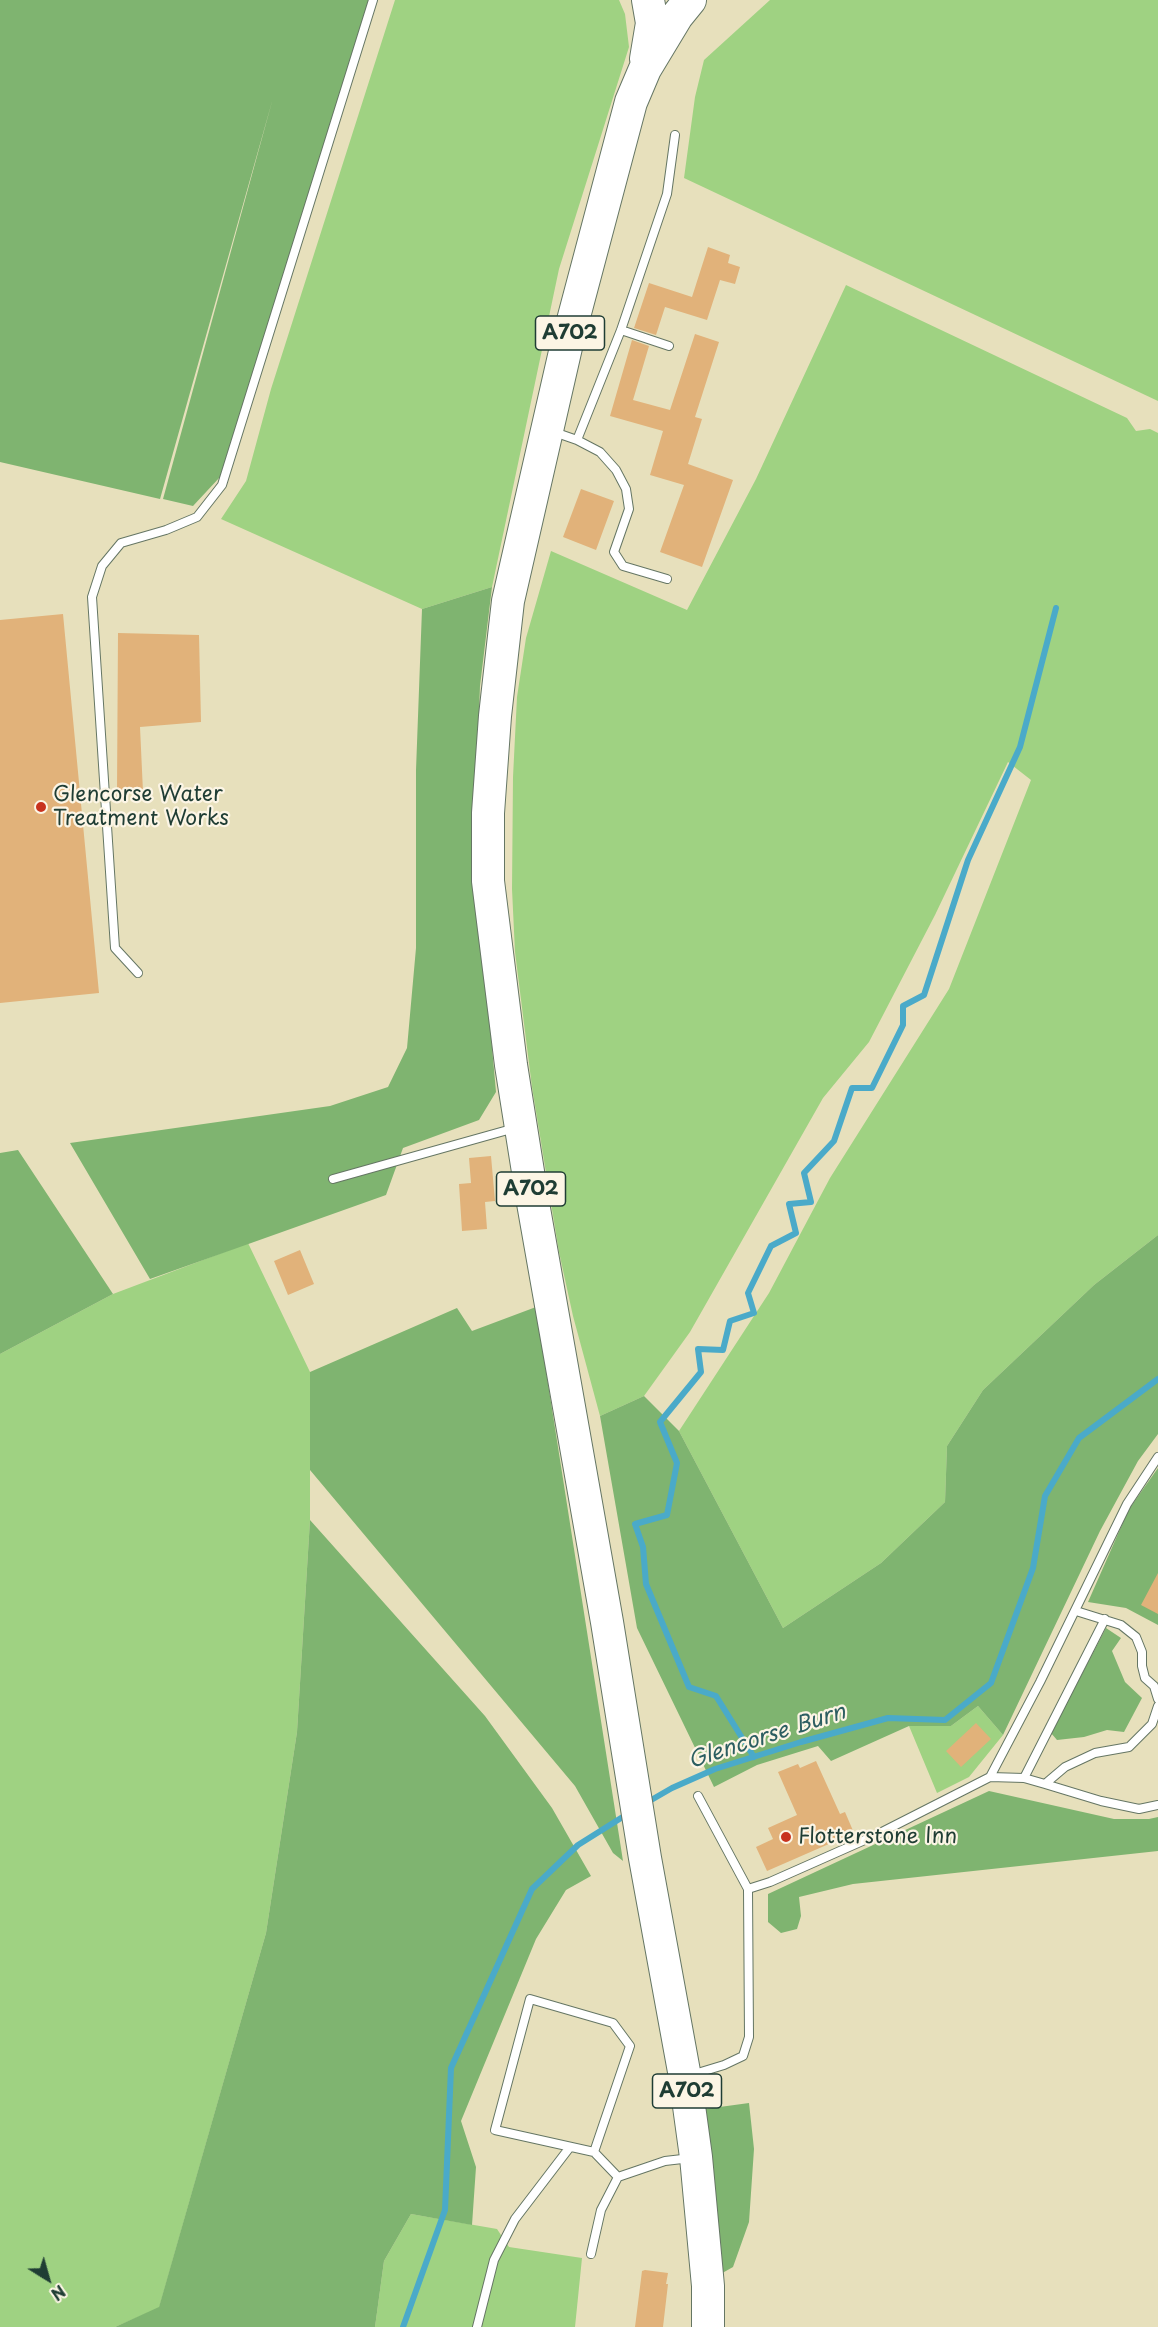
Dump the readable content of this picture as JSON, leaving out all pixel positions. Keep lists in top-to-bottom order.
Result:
{
  "streets": {
    "highway": ["A702"]
  },
  "water": ["Glencorse Burn"],
  "places": ["Glencorse Water Treatment Works", "Flotterstone Inn"],
  "north": "bottom right"
}
